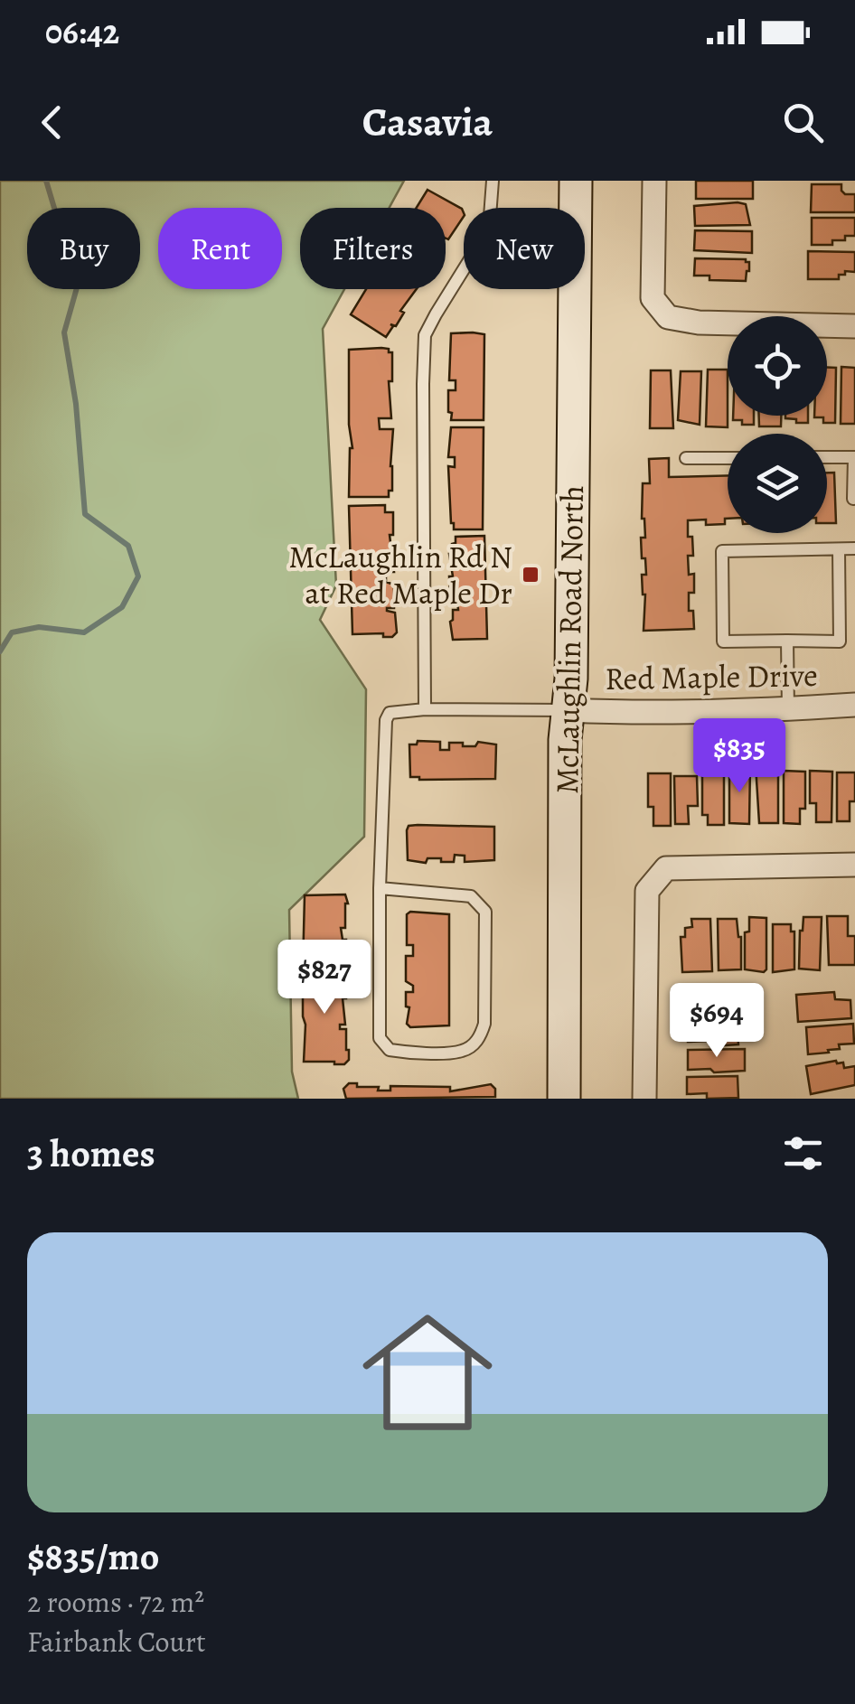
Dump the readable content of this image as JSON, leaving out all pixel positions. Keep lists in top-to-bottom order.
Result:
{
  "streets": {
    "main road": ["McLaughlin Road North"],
    "street": ["Red Maple Drive"]
  },
  "crossings": [
    ["McLaughlin Road North", "Red Maple Drive"]
  ],
  "places": {
    "transit": ["McLaughlin Rd N at Red Maple Dr"]
  },
  "page": {
    "status": "06:42",
    "header": "Casavia",
    "chip": [
      "Buy",
      "Rent",
      "Filters",
      "New"
    ],
    "price": ["$835", "$827", "$694"],
    "heading": "3 homes",
    "list": [
      {
        "name": "$835/mo",
        "note": "2 rooms · 72 m² · Fairbank Court"
      }
    ]
  }
}
